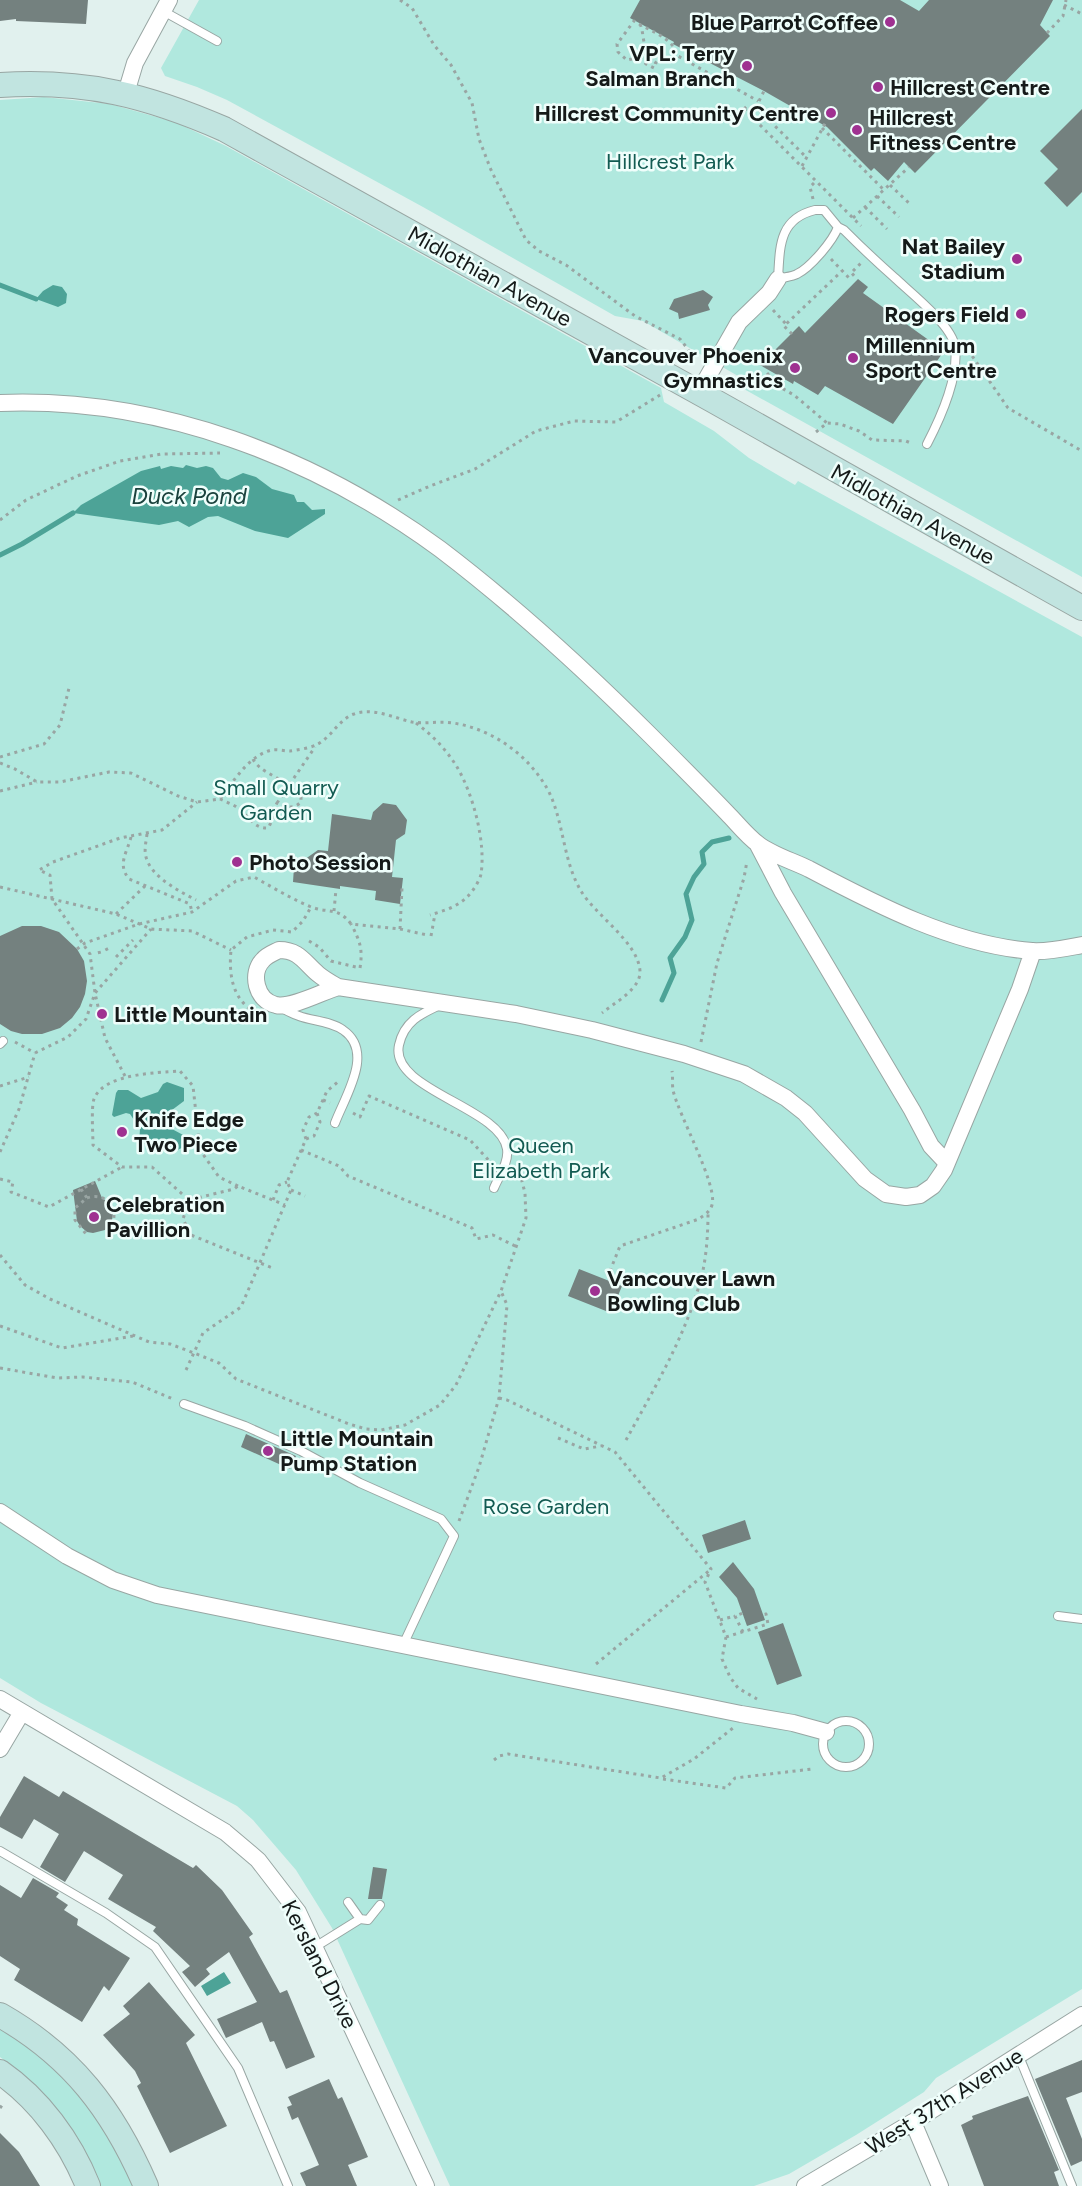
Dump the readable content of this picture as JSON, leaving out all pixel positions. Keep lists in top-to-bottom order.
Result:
{
  "streets": {
    "street": ["Midlothian Avenue", "Kersland Drive", "West 37th Avenue"]
  },
  "water": ["Duck Pond"],
  "parks": [
    "Hillcrest Park",
    "Small Quarry Garden",
    "Queen Elizabeth Park",
    "Rose Garden"
  ],
  "places": [
    "Blue Parrot Coffee",
    "VPL: Terry Salman Branch",
    "Hillcrest Centre",
    "Hillcrest Community Centre",
    "Hillcrest Fitness Centre",
    "Nat Bailey Stadium",
    "Rogers Field",
    "Millennium Sport Centre",
    "Vancouver Phoenix Gymnastics",
    "Photo Session",
    "Little Mountain",
    "Knife Edge Two Piece",
    "Celebration Pavillion",
    "Vancouver Lawn Bowling Club",
    "Little Mountain Pump Station"
  ]
}
